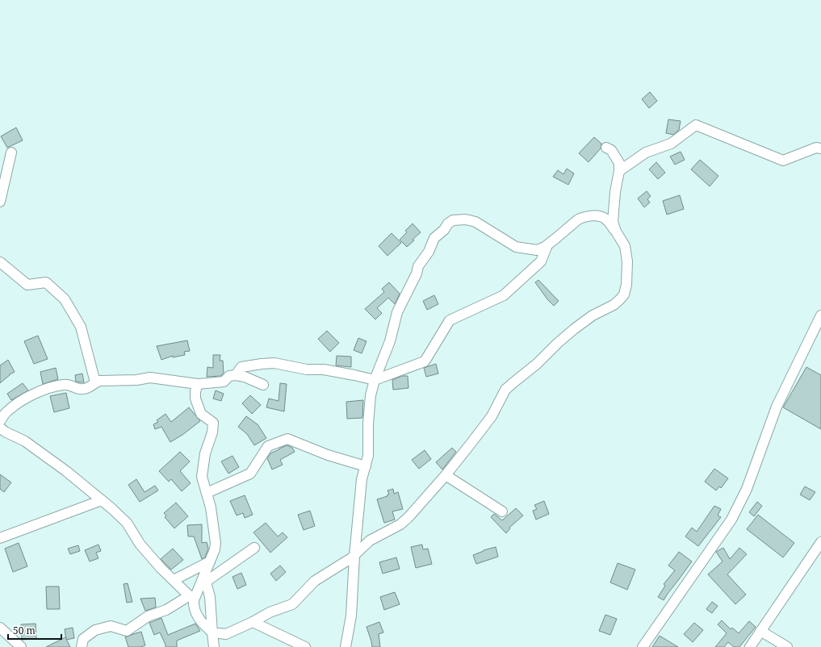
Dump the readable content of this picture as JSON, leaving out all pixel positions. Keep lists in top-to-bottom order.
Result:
{
  "scale_bar": "50 m"
}
